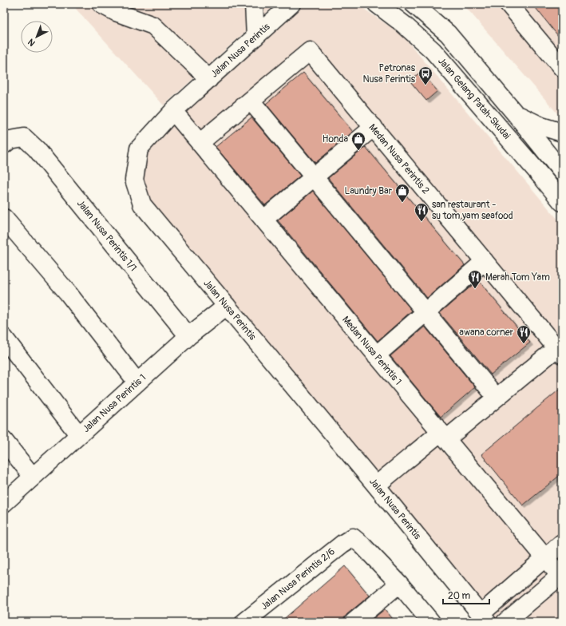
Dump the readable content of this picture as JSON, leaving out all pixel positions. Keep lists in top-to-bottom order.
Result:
{
  "streets": {
    "street": [
      "Jalan Nusa Perintis",
      "Jalan Gelang Patah-Skudai",
      "Medan Nusa Perintis 2",
      "Jalan Nusa Perintis 1/1",
      "Medan Nusa Perintis 1",
      "Jalan Nusa Perintis 1",
      "Jalan Nusa Perintis 2/6"
    ]
  },
  "crossings": [
    ["Jalan Nusa Perintis", "Jalan Nusa Perintis 1"],
    ["Jalan Nusa Perintis 1/1", "Jalan Nusa Perintis 1"]
  ],
  "places": {
    "bus stop": ["Petronas Nusa Perintis"],
    "shop": ["Honda", "Laundry Bar"],
    "restaurant": ["san restaurant - su tom yam seafood", "Merah Tom Yam", "awana corner"]
  },
  "scale_bar": "20 m",
  "north": "bottom left"
}
